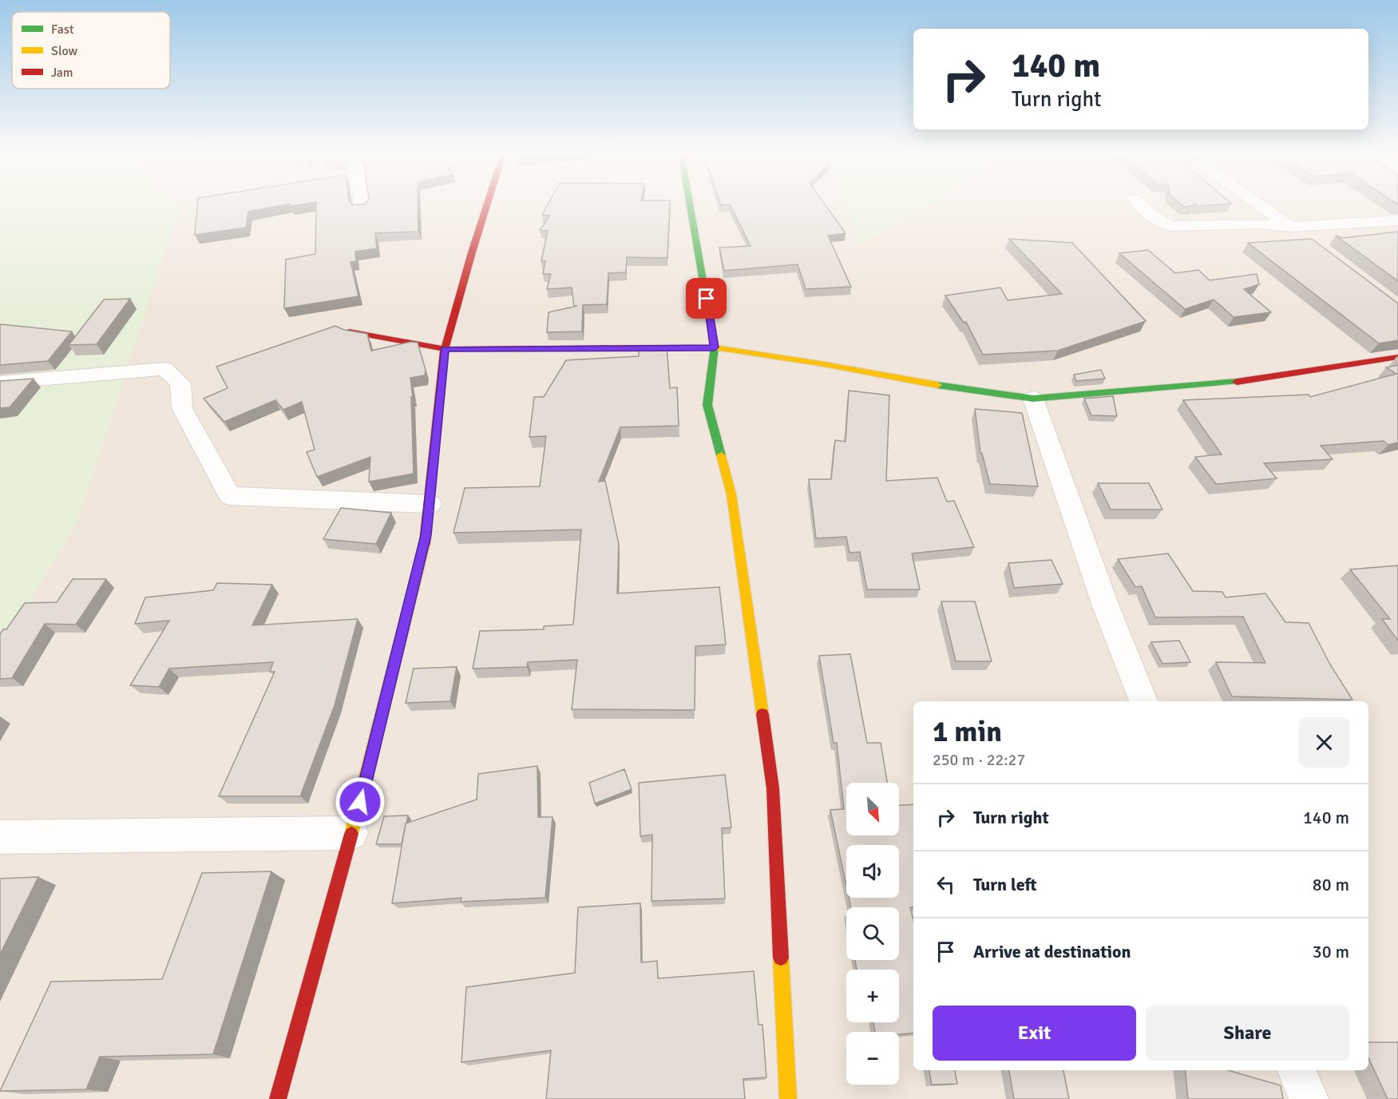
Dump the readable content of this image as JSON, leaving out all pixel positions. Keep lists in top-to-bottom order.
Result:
{
  "legend": ["Fast", "Slow", "Jam"],
  "north": "bottom right",
  "page": {
    "turn": ["140 m", "Turn right"],
    "heading": ["1 min", "250 m · 22:27"],
    "map_buttons": ["+", "−"],
    "list": [
      {
        "name": "Turn right",
        "value": "140 m"
      },
      {
        "name": "Turn left",
        "value": "80 m"
      },
      {
        "name": "Arrive at destination",
        "value": "30 m"
      }
    ],
    "buttons": ["Exit", "Share"]
  }
}
